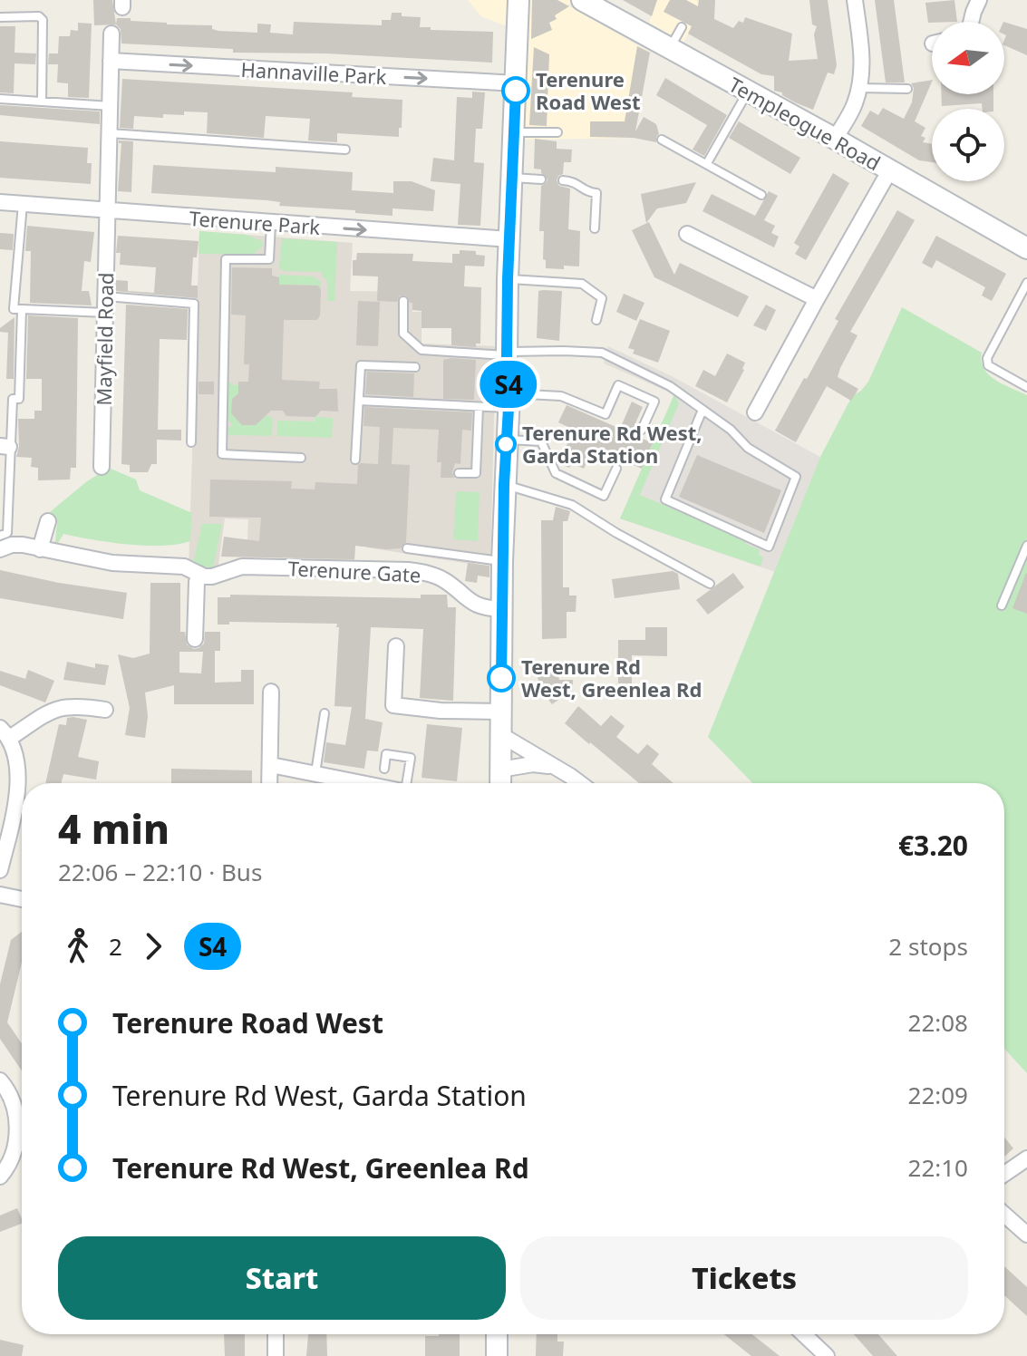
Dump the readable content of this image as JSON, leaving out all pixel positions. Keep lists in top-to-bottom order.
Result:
{
  "streets": {
    "main road": ["Templeogue Road"],
    "street": [
      "Hannaville Park",
      "Terenure Park",
      "Mayfield Road",
      "Terenure Gate"
    ]
  },
  "crossings": [
    ["Hannaville Park", "Mayfield Road"],
    ["Terenure Park", "Mayfield Road"]
  ],
  "one_way": ["Hannaville Park", "Terenure Park"],
  "places": ["Terenure Road West", "Terenure Rd West, Garda Station", "Terenure Rd West, Greenlea Rd"],
  "lines": ["bus line S4"],
  "north": "left",
  "page": {
    "on_map": "S4",
    "heading": ["4 min", "22:06 – 22:10 · Bus", "€3.20"],
    "legs": ["2", "S4", "2 stops"],
    "list": [
      {
        "name": "Terenure Road West",
        "value": "22:08"
      },
      {
        "name": "Terenure Rd West, Garda Station",
        "value": "22:09"
      },
      {
        "name": "Terenure Rd West, Greenlea Rd",
        "value": "22:10"
      }
    ],
    "buttons": ["Start", "Tickets"]
  }
}
